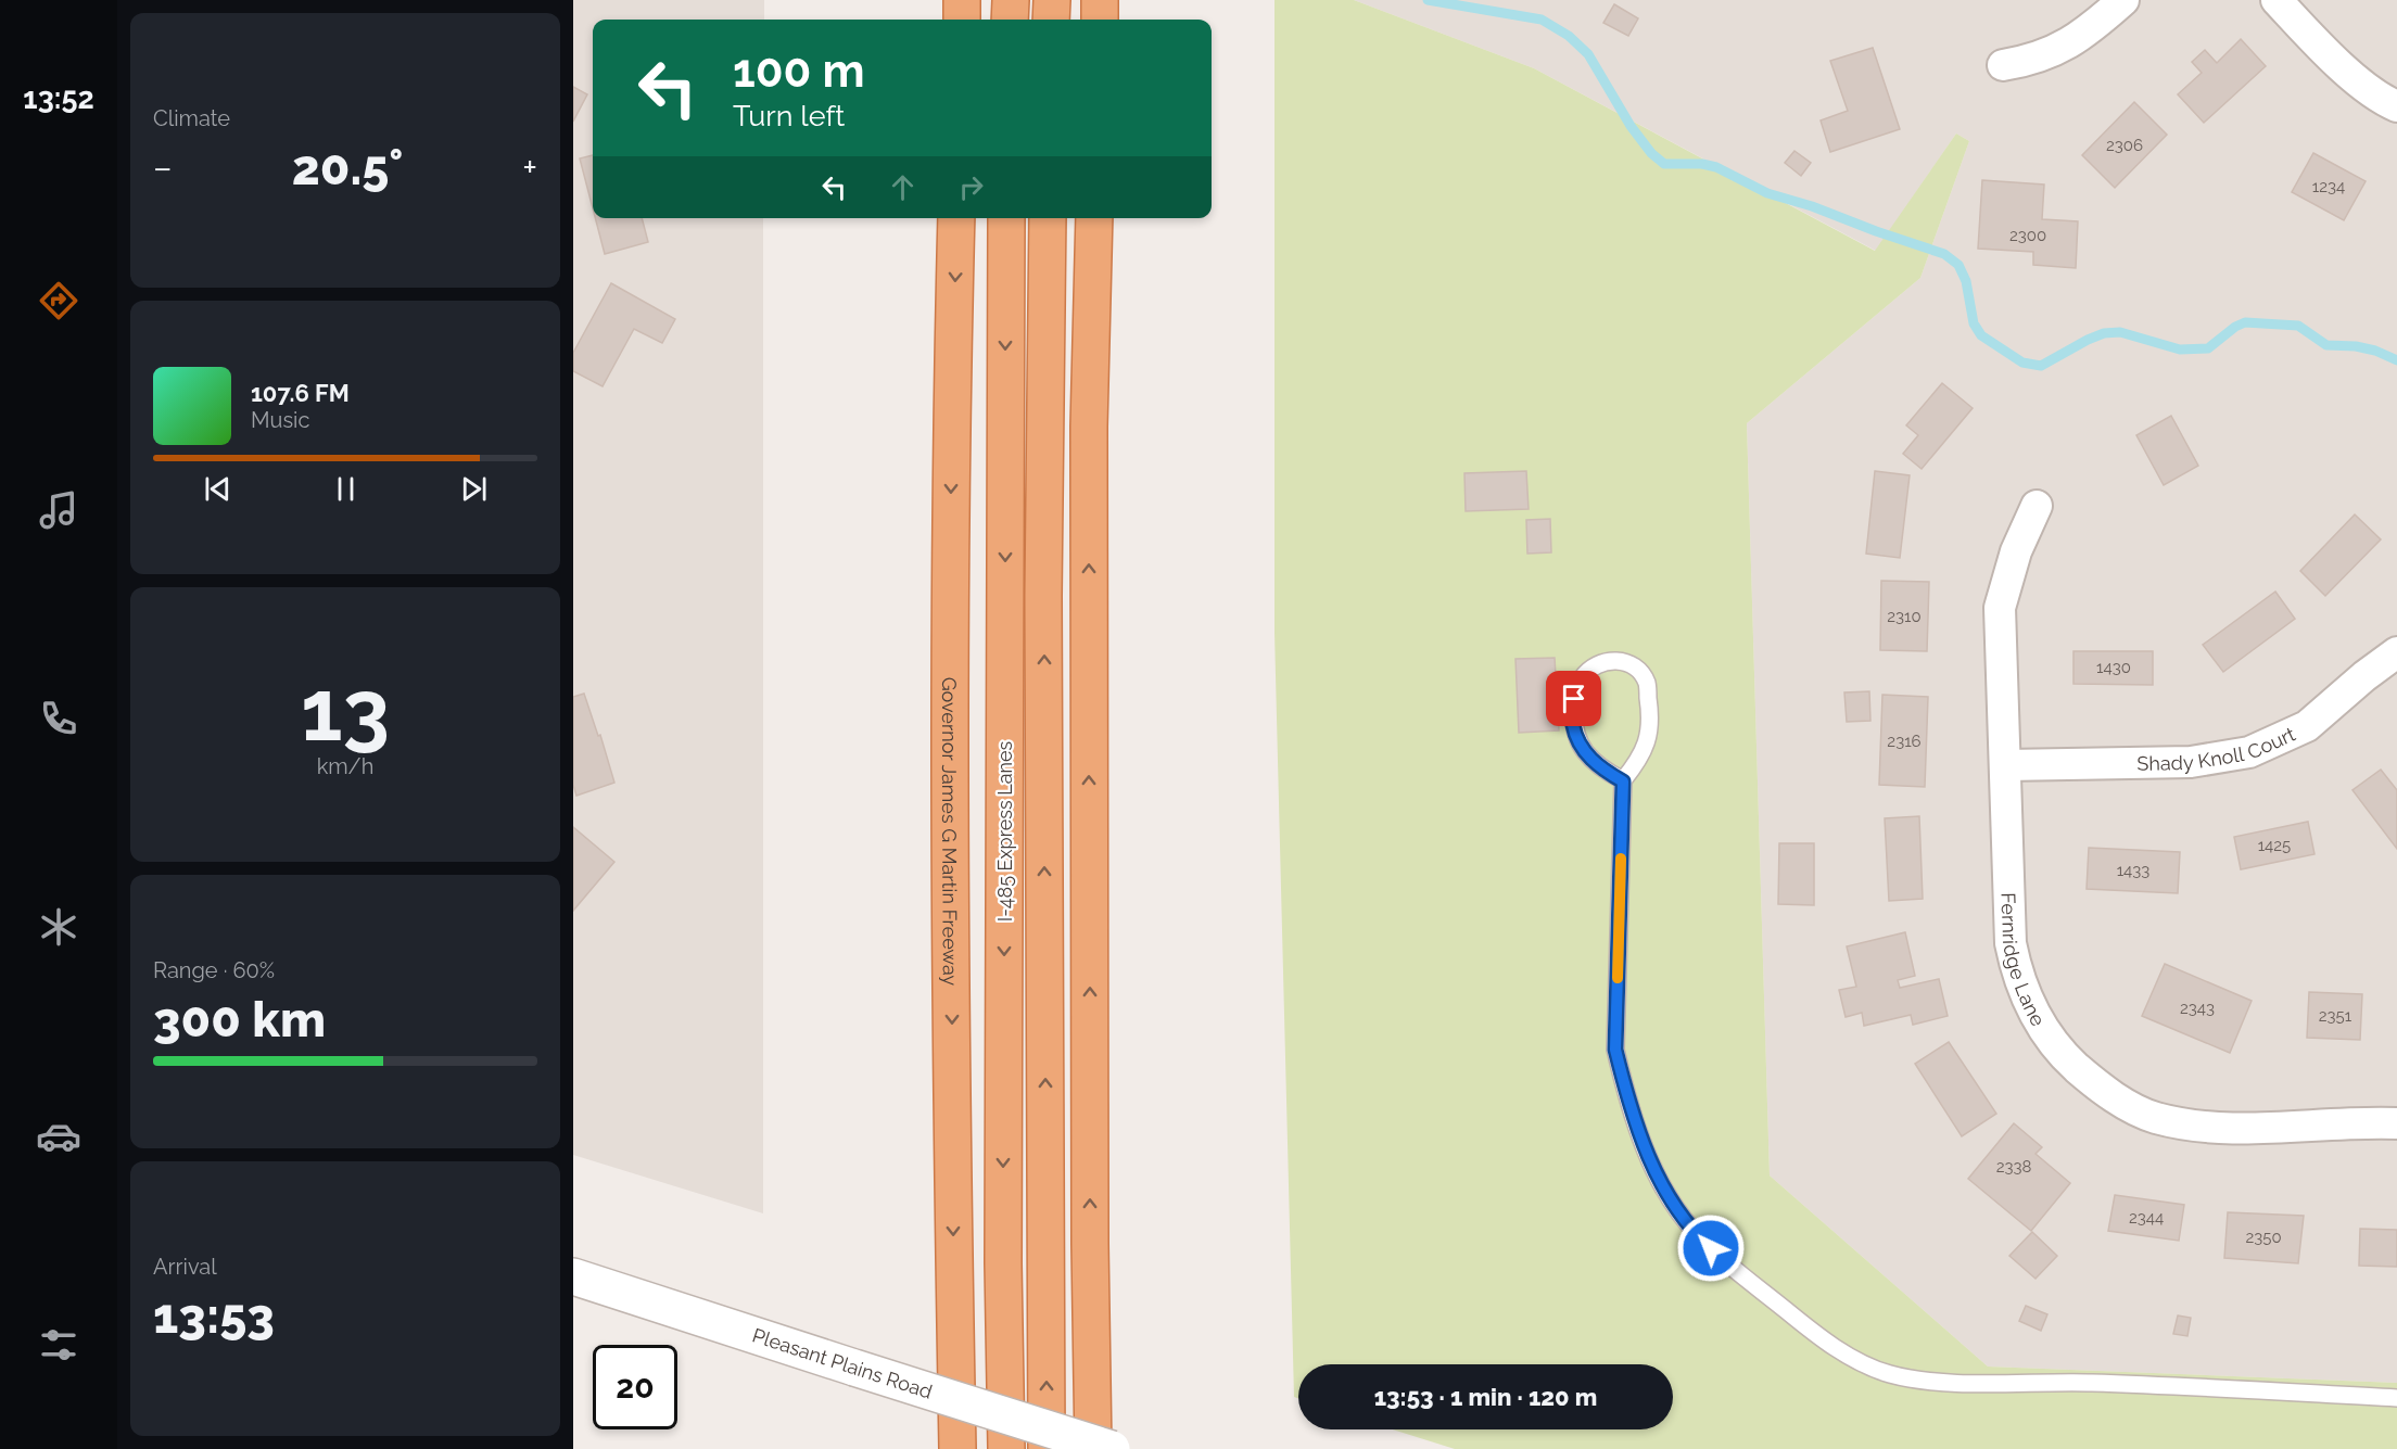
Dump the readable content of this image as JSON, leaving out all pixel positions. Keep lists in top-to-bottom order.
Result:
{
  "streets": {
    "highway": ["Governor James G Martin Freeway", "I-485 Express Lanes"],
    "street": ["Shady Knoll Court", "Fernridge Lane", "Pleasant Plains Road"]
  },
  "crossings": [
    ["Shady Knoll Court", "Fernridge Lane"]
  ],
  "house_numbers": [
    "2306",
    "1234",
    "2300",
    "2310",
    "1430",
    "2316",
    "1425",
    "1433",
    "2343",
    "2351",
    "2338",
    "2344",
    "2350"
  ],
  "page": {
    "tabs": "13:52",
    "tile": [
      "Climate",
      ["13", "km/h"],
      ["Range · 60%", "300 km"],
      ["Arrival", "13:53"]
    ],
    "turn": ["100 m", "Turn left"],
    "heat": ["−", "20.5°", "+"],
    "song": ["107.6 FM", "Music"],
    "limit": "20",
    "trip": "13:53 · 1 min · 120 m"
  }
}
